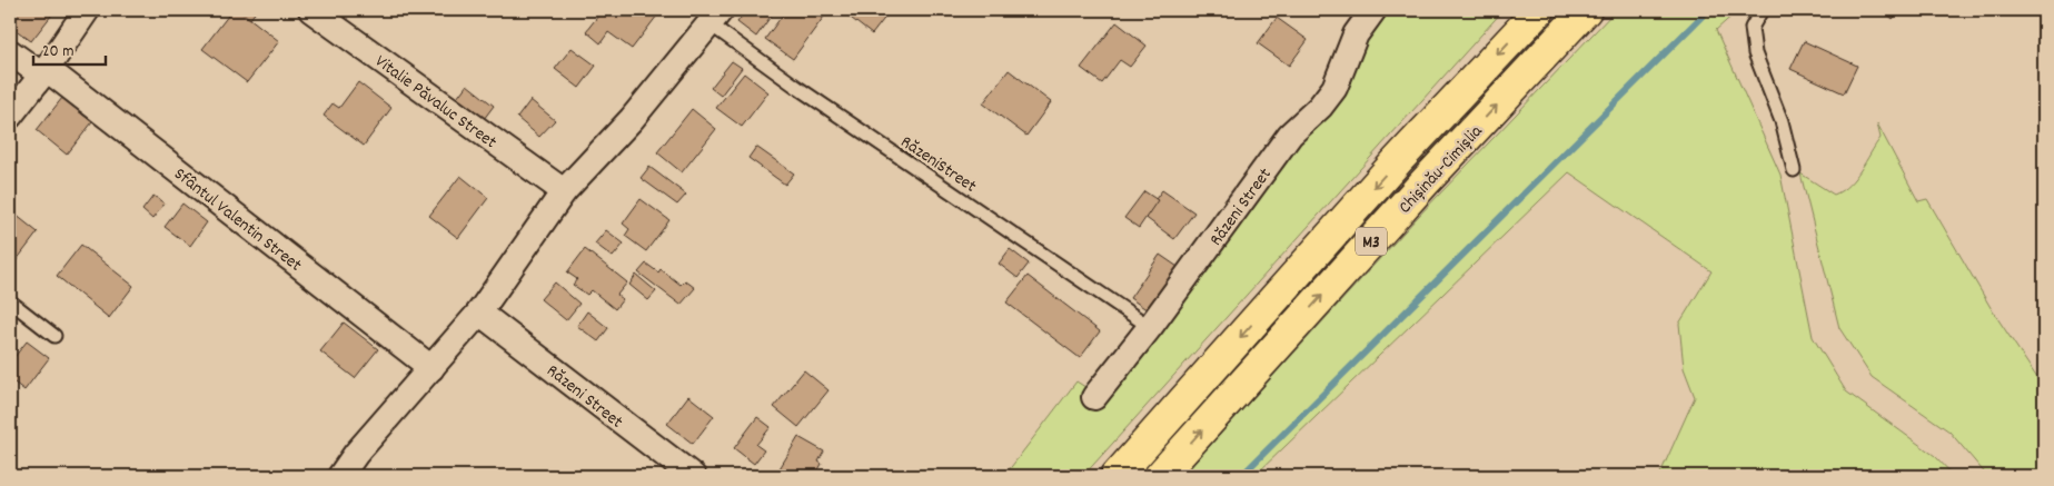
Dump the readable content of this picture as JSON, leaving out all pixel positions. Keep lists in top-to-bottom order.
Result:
{
  "streets": {
    "highway": ["Chișinău-Cimișlia", "M3"],
    "street": ["Vitalie Păvaluc Street", "Răzeni Street", "Sfântul Valentin Street"],
    "lane": ["RăzeniStreet"]
  },
  "crossings": [
    ["RăzeniStreet", "Răzeni Street"]
  ],
  "scale_bar": "20 m"
}
